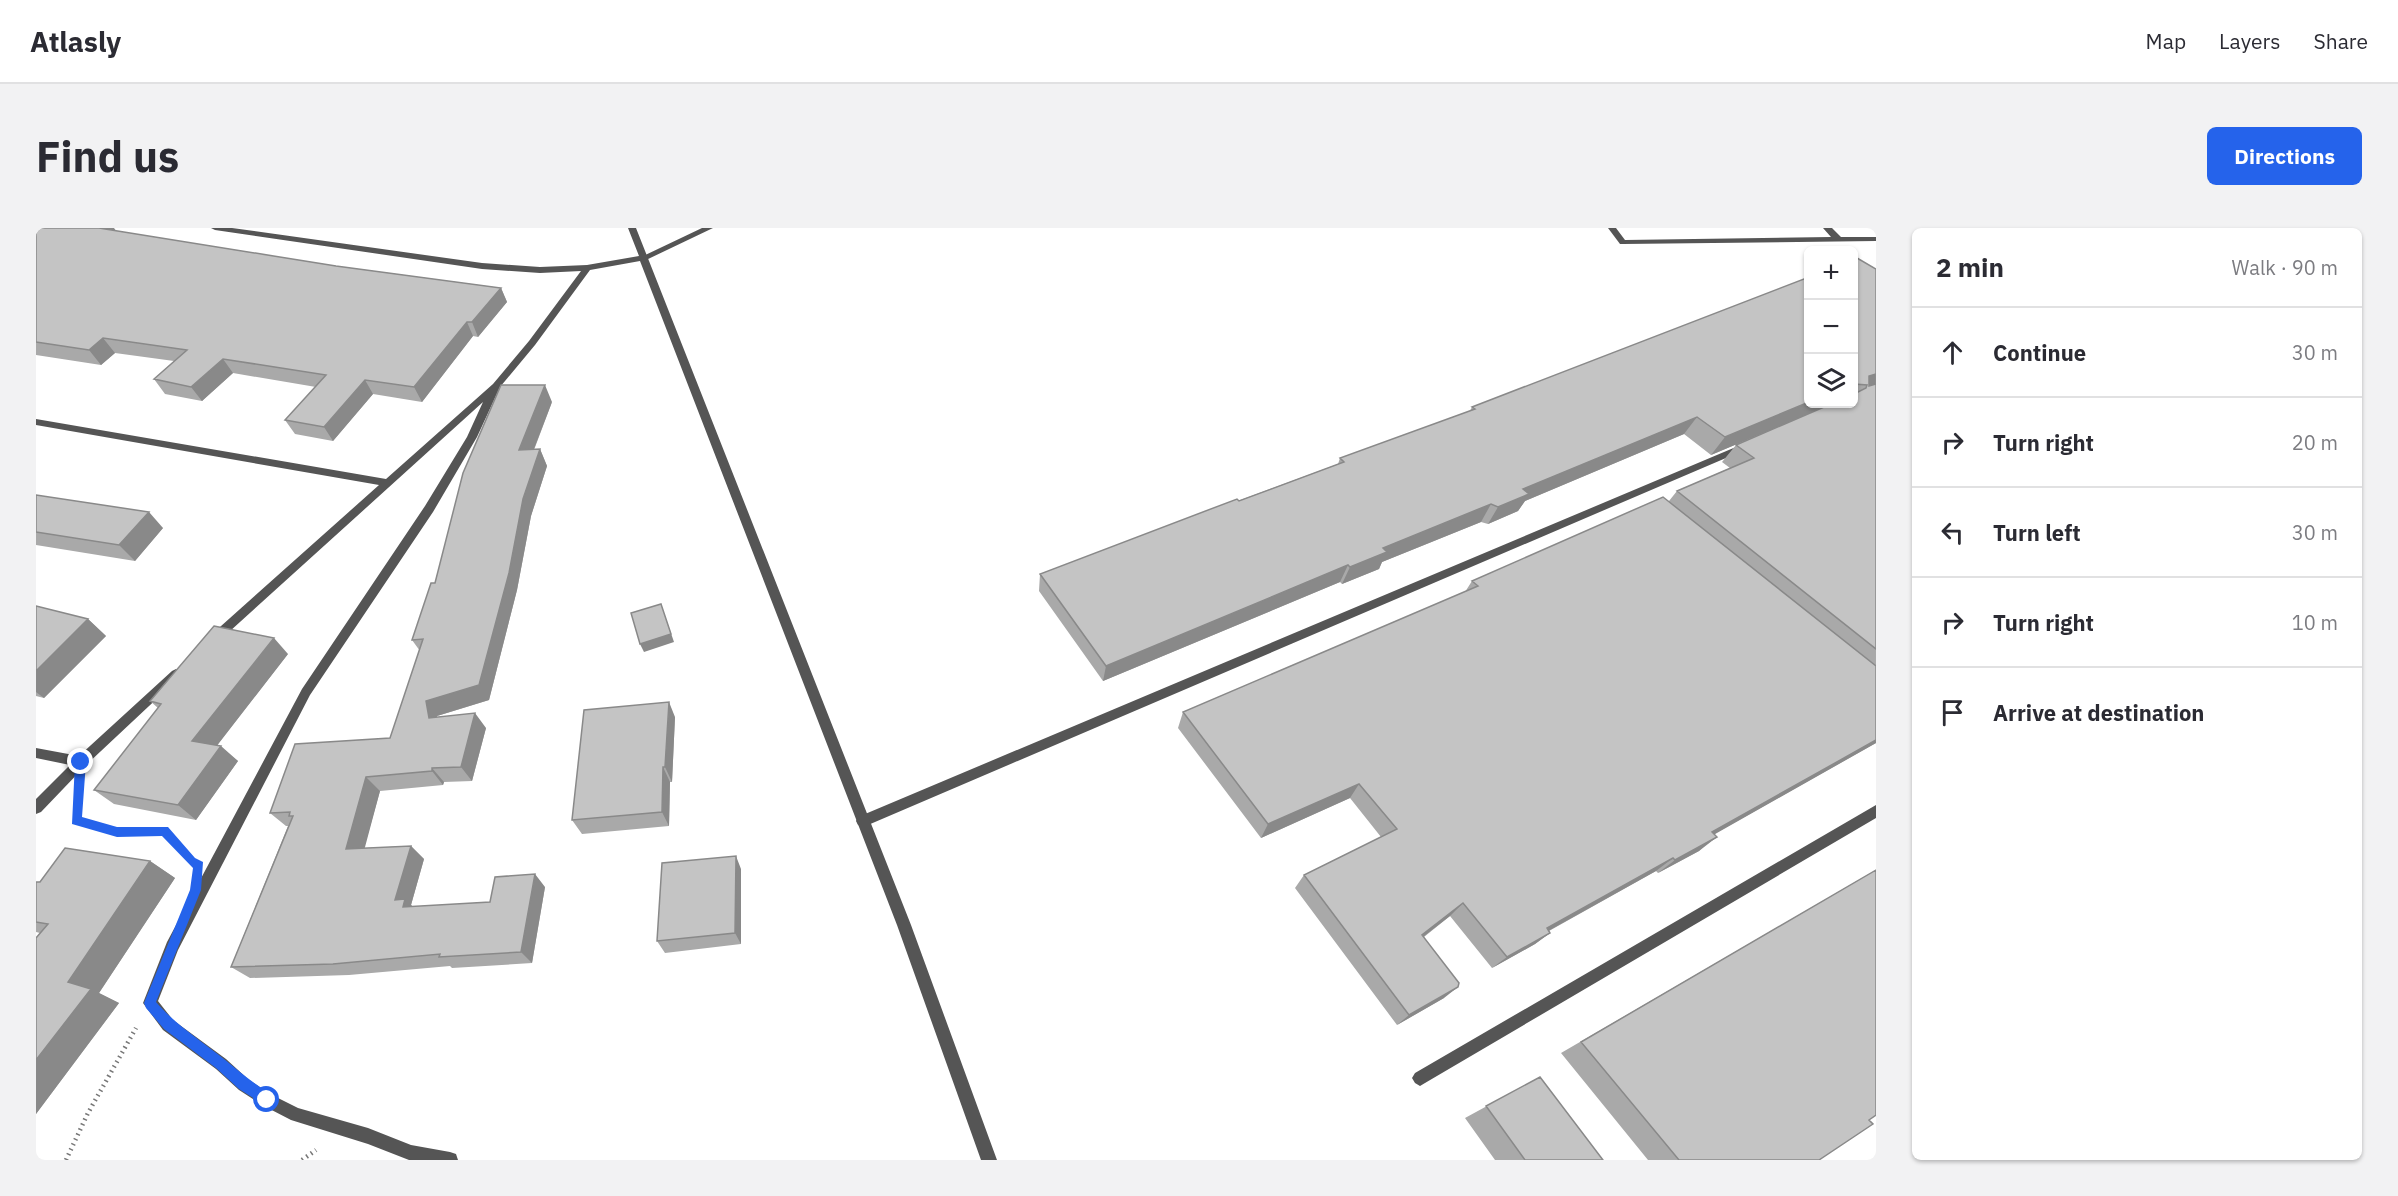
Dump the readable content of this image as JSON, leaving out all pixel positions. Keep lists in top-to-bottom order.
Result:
{
  "page": {
    "header": "Atlasly",
    "nav": ["Map", "Layers", "Share"],
    "buttons": "Directions",
    "title": "Find us",
    "heading": ["2 min", "Walk · 90 m"],
    "map_buttons": ["+", "−"],
    "list": [
      ["Continue", "30 m"],
      ["Turn right", "20 m"],
      ["Turn left", "30 m"],
      ["Turn right", "10 m"],
      "Arrive at destination"
    ]
  }
}
